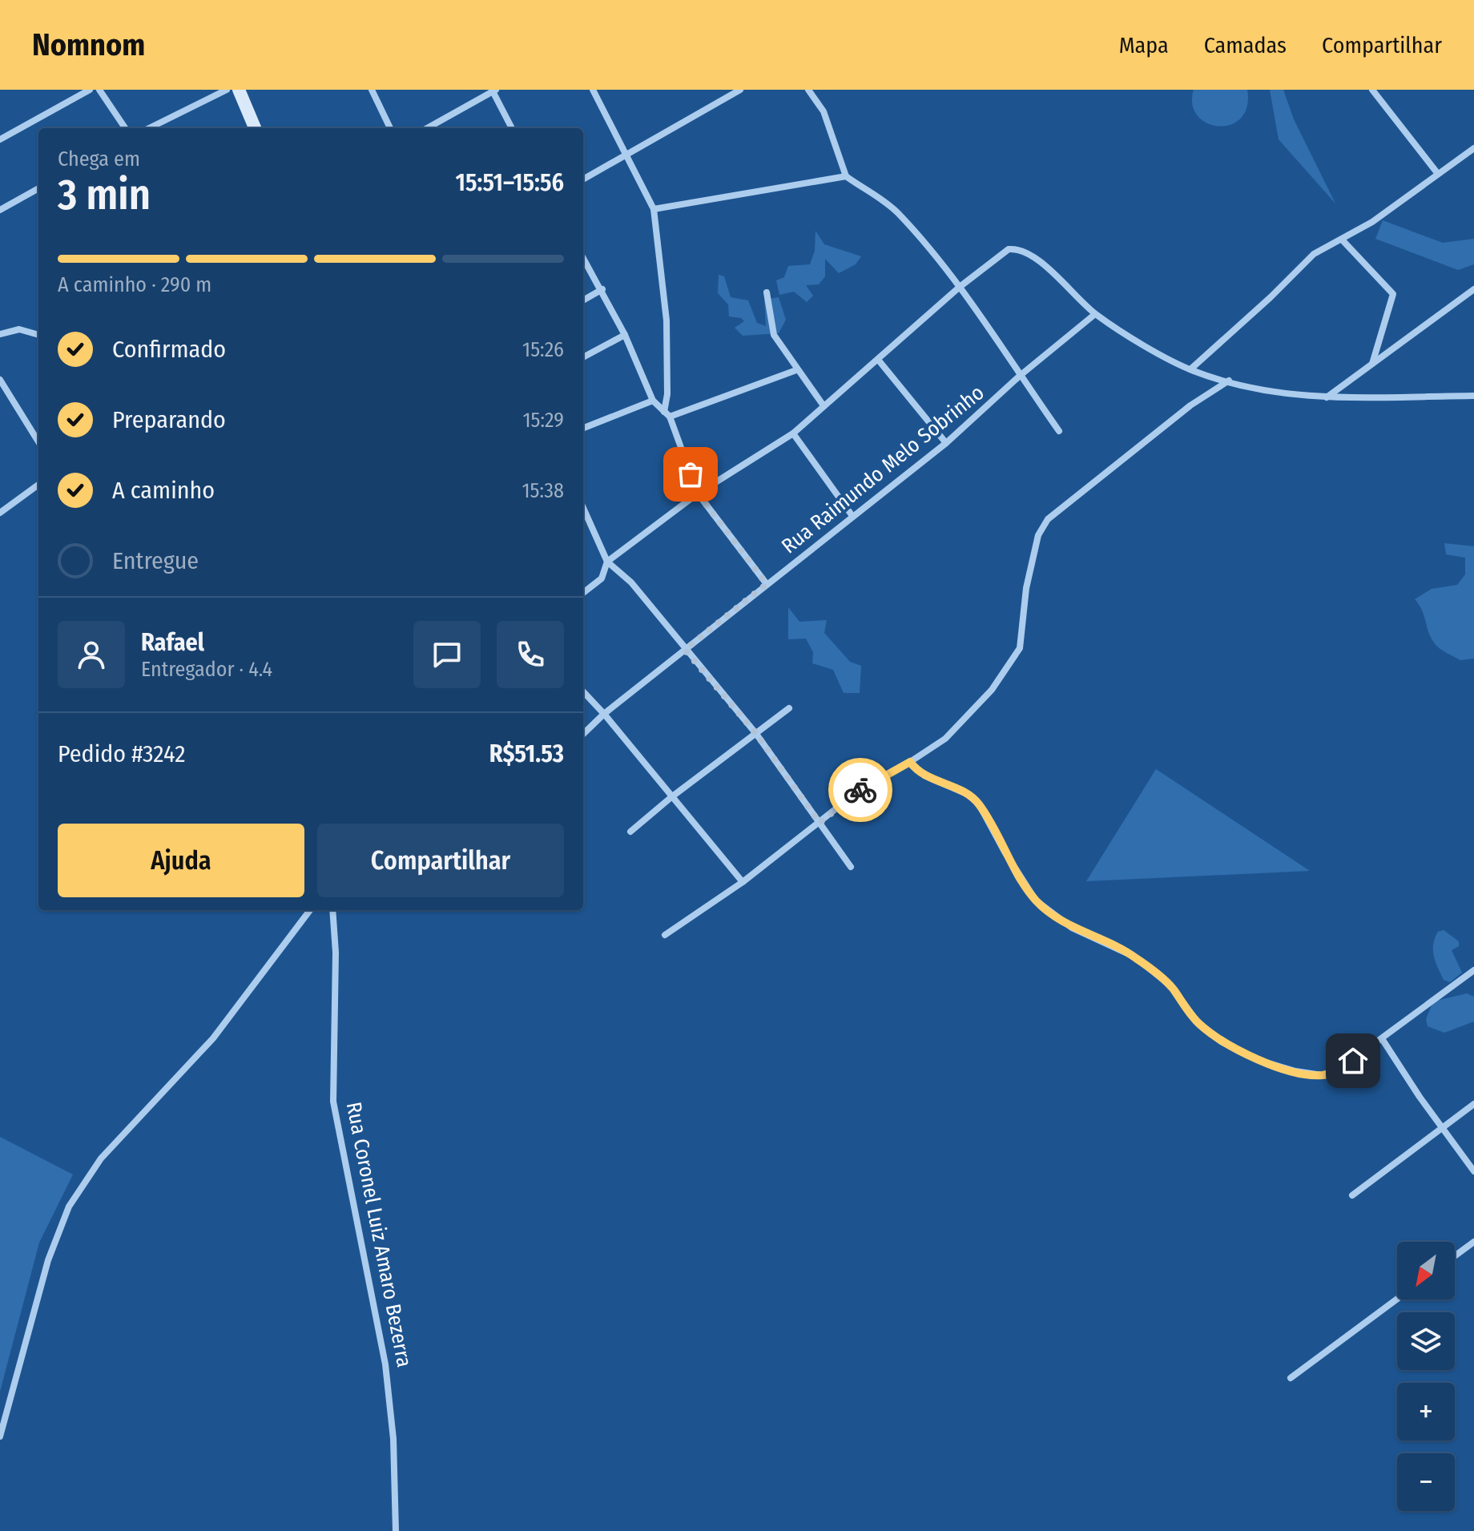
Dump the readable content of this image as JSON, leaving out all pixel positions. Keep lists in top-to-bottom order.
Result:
{
  "streets": {
    "street": ["Rua Raimundo Melo Sobrinho", "Rua Coronel Luiz Amaro Bezerra"]
  },
  "north": "bottom left",
  "page": {
    "header": "Nomnom",
    "nav": ["Mapa", "Camadas", "Compartilhar"],
    "heading": ["3 min", "Chega em", "15:51–15:56"],
    "panel": [
      "Rafael",
      "Entregador · 4.4",
      "Pedido #3242",
      "R$51.53"
    ],
    "bar": "A caminho · 290 m",
    "list": [
      ["Confirmado", "15:26"],
      ["Preparando", "15:29"],
      ["A caminho", "15:38"],
      "Entregue"
    ],
    "buttons": ["Ajuda", "Compartilhar"],
    "map_buttons": ["+", "−"]
  }
}
